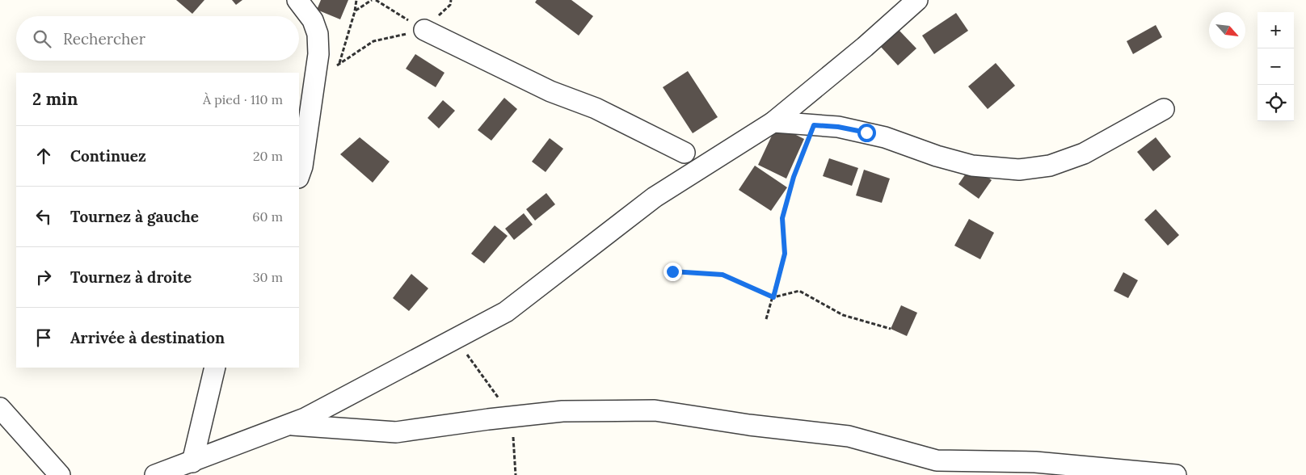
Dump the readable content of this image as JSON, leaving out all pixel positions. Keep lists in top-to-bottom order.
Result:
{
  "north": "bottom right",
  "page": {
    "map_buttons": ["+", "−"],
    "search": "Rechercher",
    "heading": ["2 min", "À pied · 110 m"],
    "list": [
      ["Continuez", "20 m"],
      ["Tournez à gauche", "60 m"],
      ["Tournez à droite", "30 m"],
      "Arrivée à destination"
    ]
  }
}
